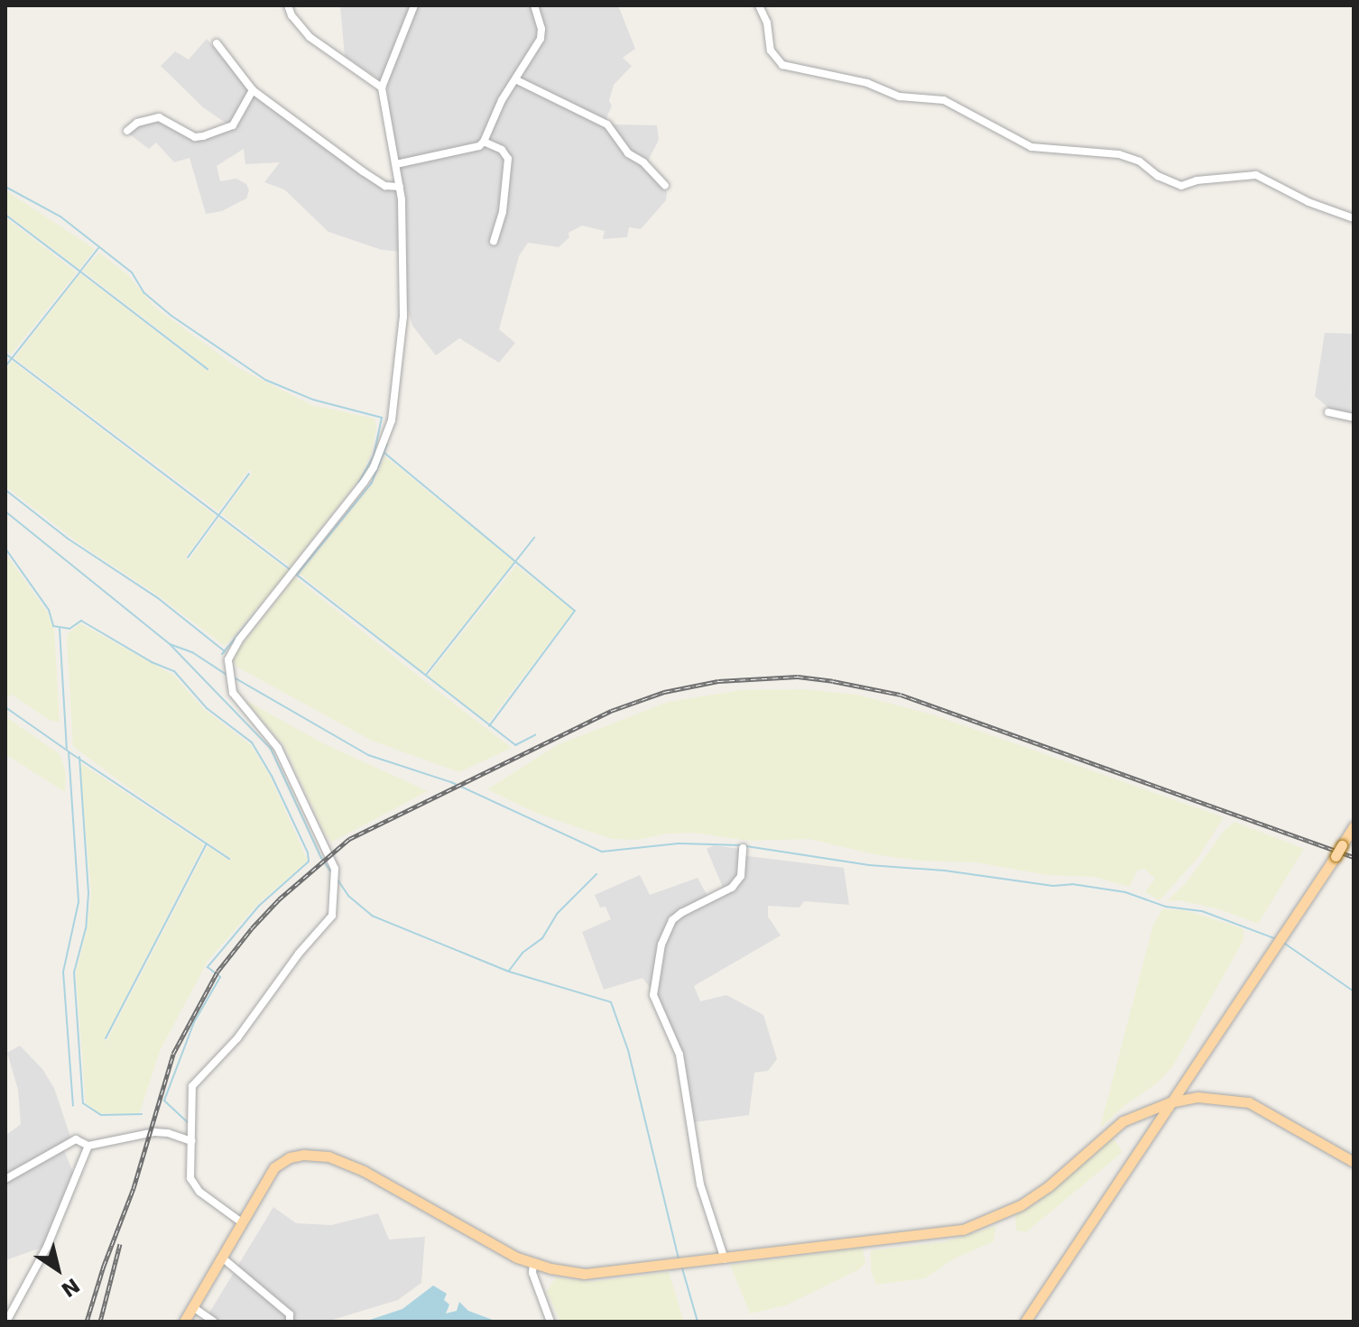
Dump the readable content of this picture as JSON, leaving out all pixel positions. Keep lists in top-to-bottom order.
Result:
{
  "north": "bottom right"
}
